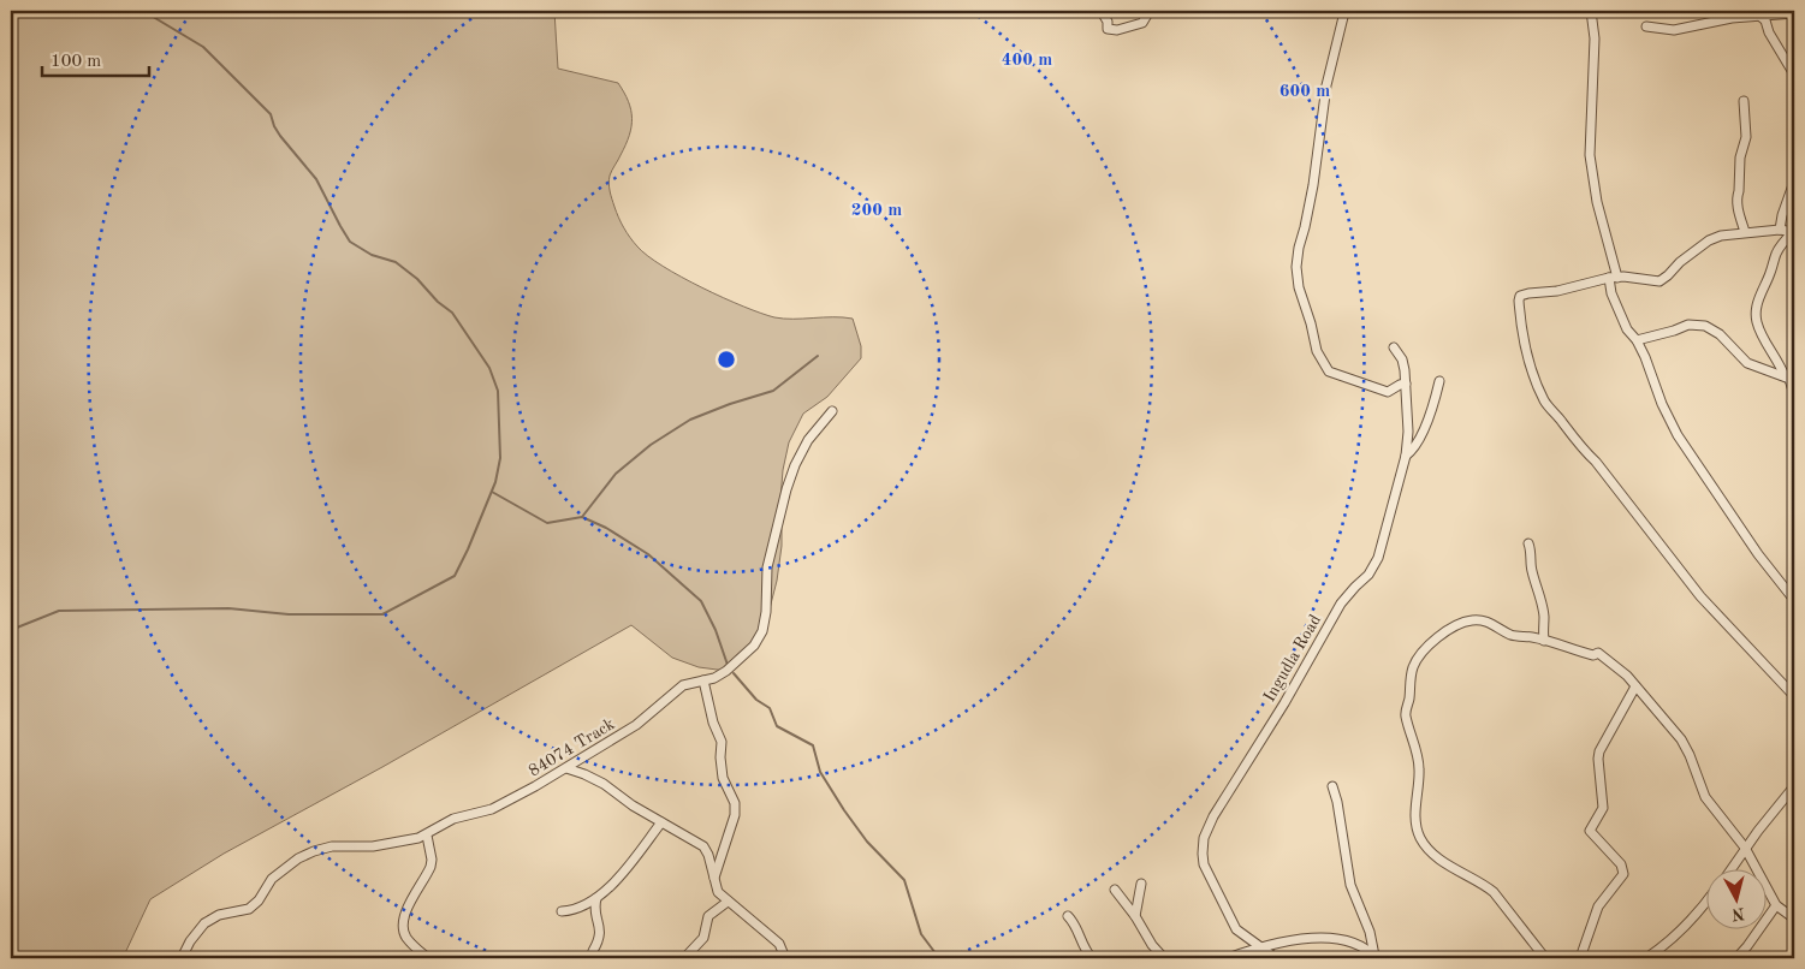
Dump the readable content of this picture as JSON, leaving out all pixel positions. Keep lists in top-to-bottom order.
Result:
{
  "streets": {
    "street": ["Ingudla Road", "84074 Track"]
  },
  "scale_bar": "100 m",
  "north": "bottom",
  "rings": ["400 m", "600 m", "200 m"]
}
